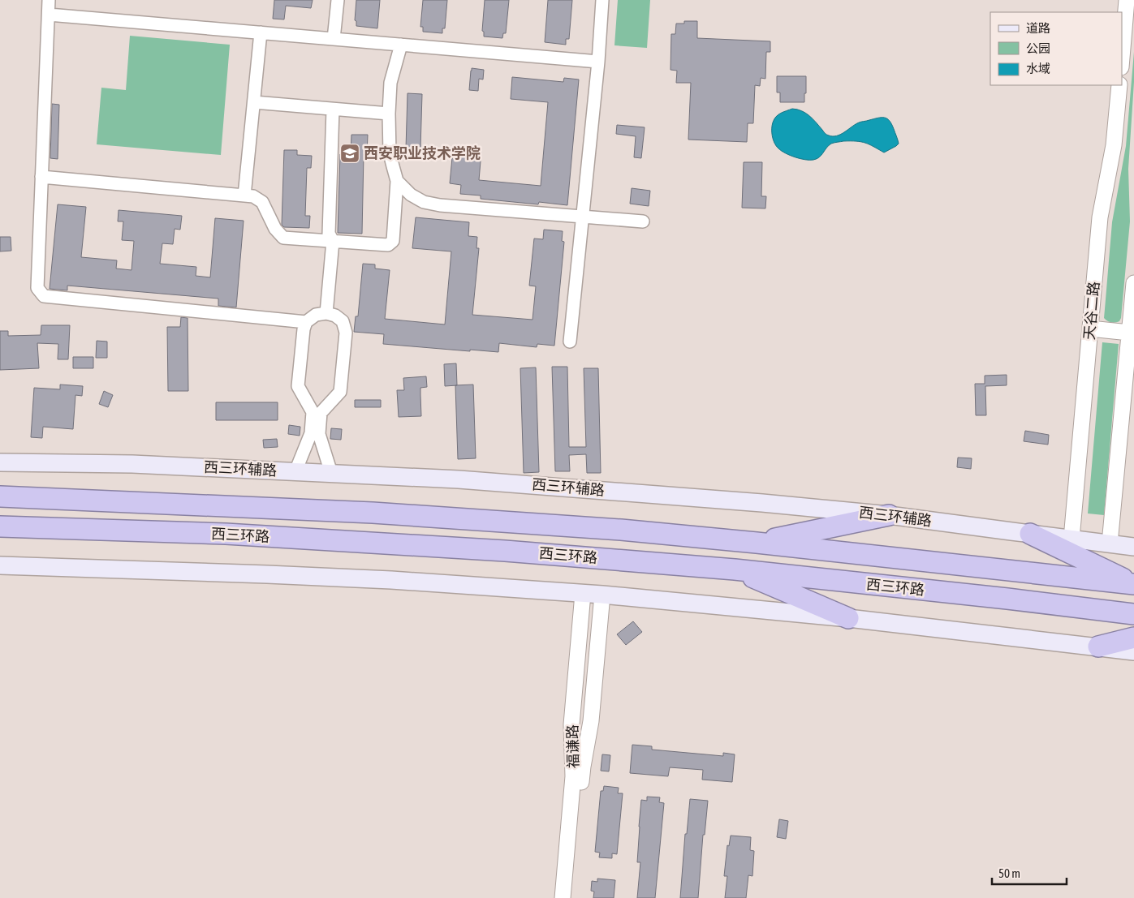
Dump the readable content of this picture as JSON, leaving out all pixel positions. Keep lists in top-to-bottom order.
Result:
{
  "streets": {
    "highway": ["西三环路"],
    "main road": ["西三环辅路"],
    "street": ["天谷二路", "福谦路"]
  },
  "crossings": [
    ["天谷二路", "西三环辅路"]
  ],
  "places": {
    "school or university": ["西安职业技术学院"]
  },
  "legend": ["道路", "公园", "水域"],
  "scale_bar": "50 m"
}
